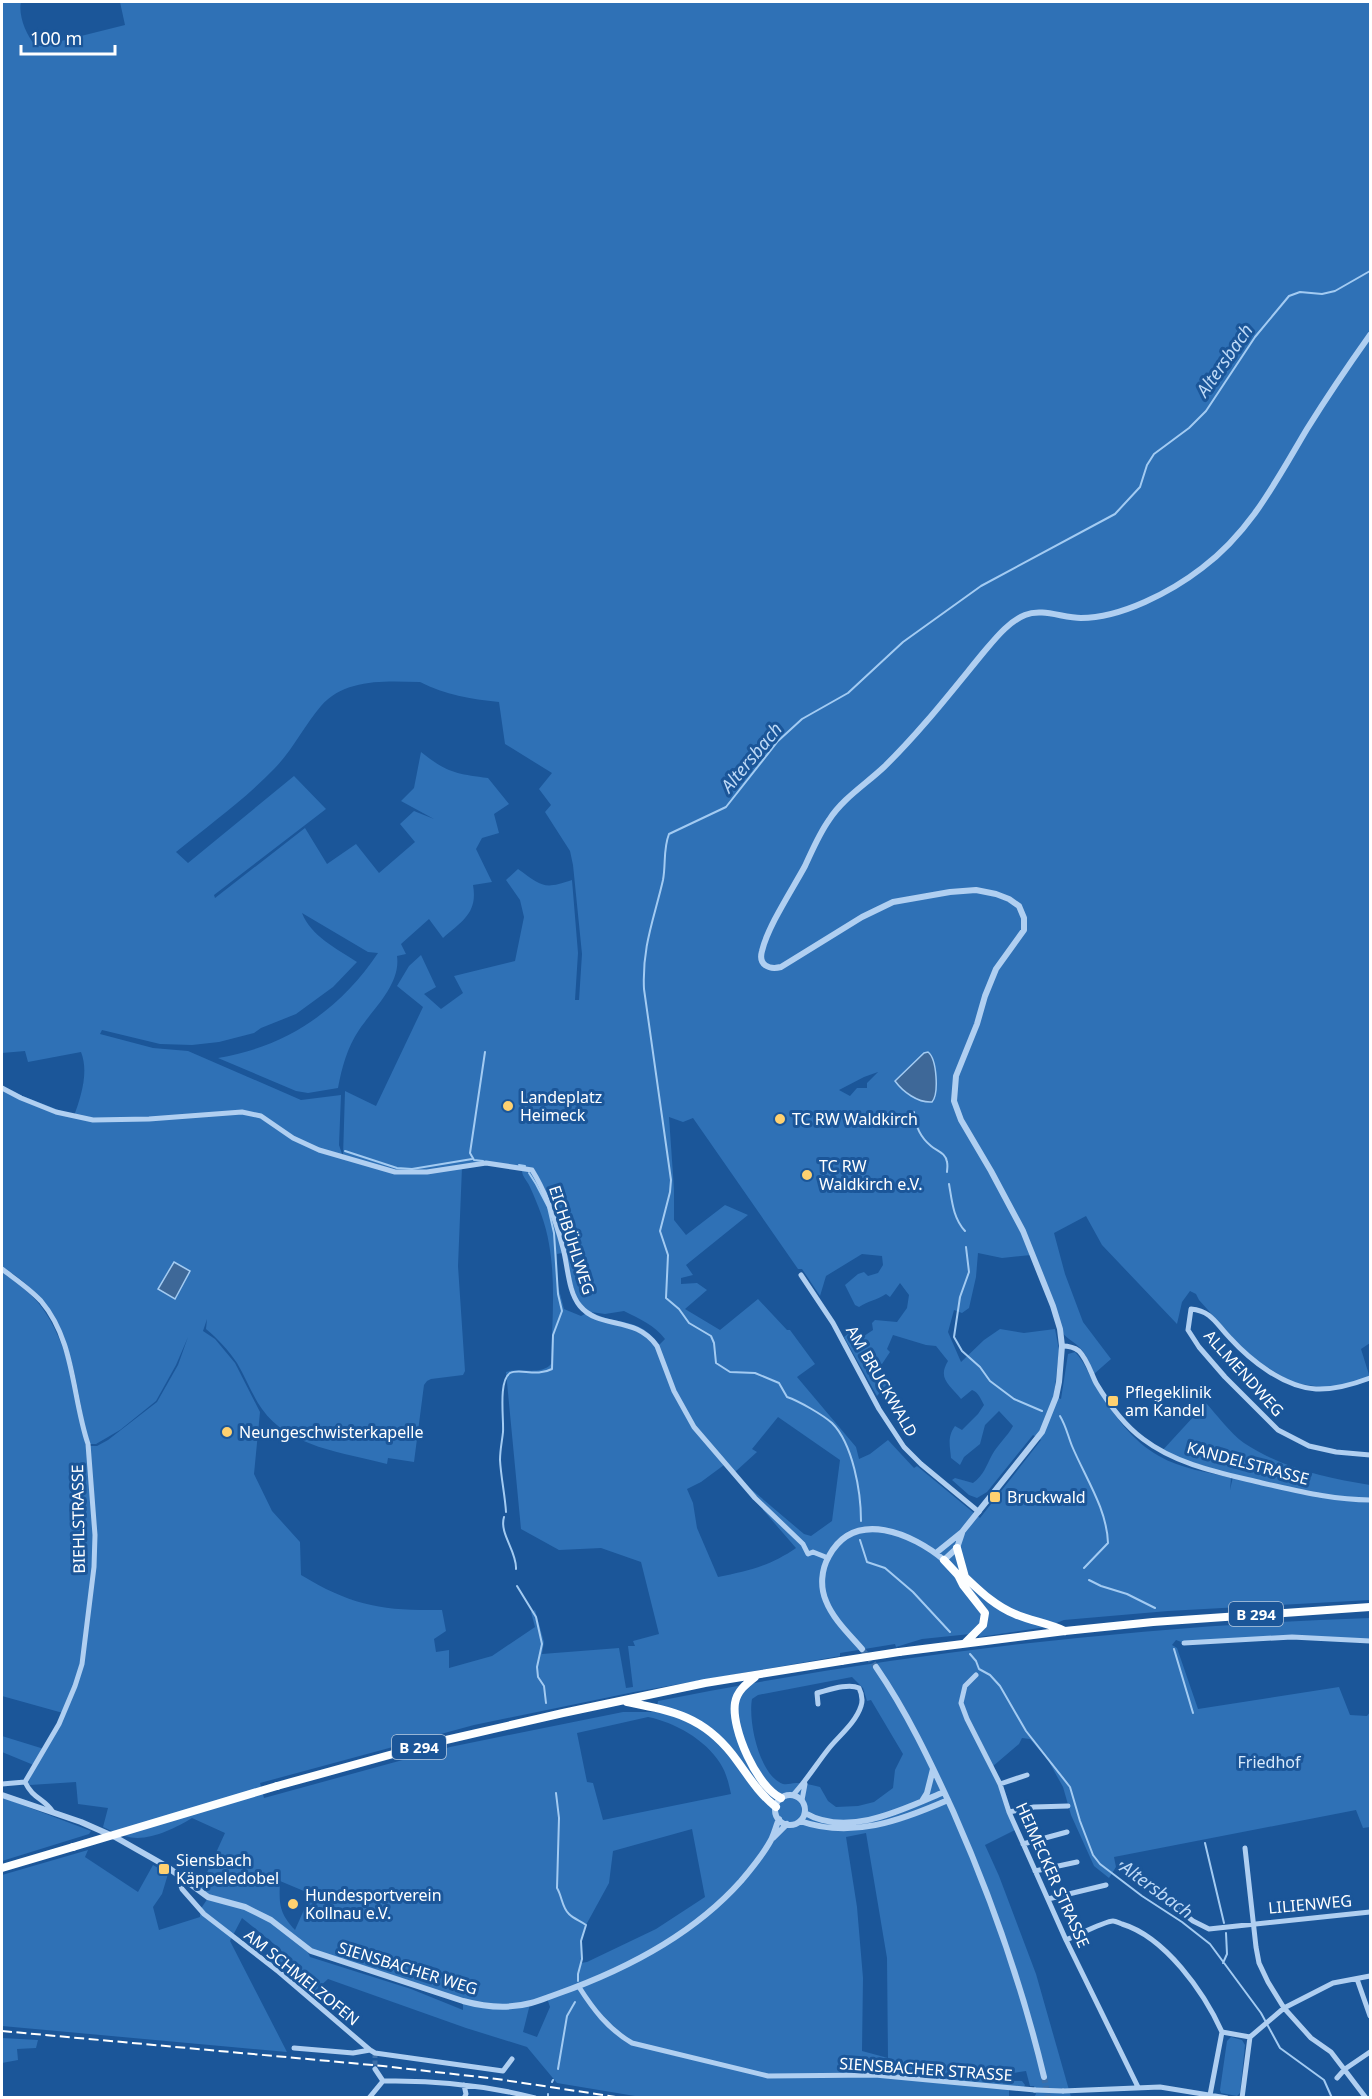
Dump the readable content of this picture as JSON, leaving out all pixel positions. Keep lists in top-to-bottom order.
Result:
{
  "streets": {
    "highway": ["B 294"],
    "street": [
      "EICHBÜHLWEG",
      "ALLMENDWEG",
      "AM BRUCKWALD",
      "KANDELSTRASSE",
      "BIEHLSTRASSE",
      "HEIMECKER STRASSE",
      "LILIENWEG",
      "SIENSBACHER WEG",
      "AM SCHMELZOFEN",
      "SIENSBACHER STRASSE"
    ]
  },
  "crossings": [
    ["HEIMECKER STRASSE", "SIENSBACHER STRASSE"],
    ["SIENSBACHER WEG", "AM SCHMELZOFEN"],
    ["SIENSBACHER WEG", "SIENSBACHER STRASSE"]
  ],
  "water": ["Altersbach"],
  "parks": ["Friedhof"],
  "places": {
    "other": [
      "Landeplatz Heimeck",
      "TC RW Waldkirch",
      "TC RW Waldkirch e.V.",
      "Neungeschwisterkapelle",
      "Hundesportverein Kollnau e.V."
    ],
    "transit": ["Pflegeklinik am Kandel", "Bruckwald", "Siensbach Käppeledobel"]
  },
  "scale_bar": "100 m"
}
